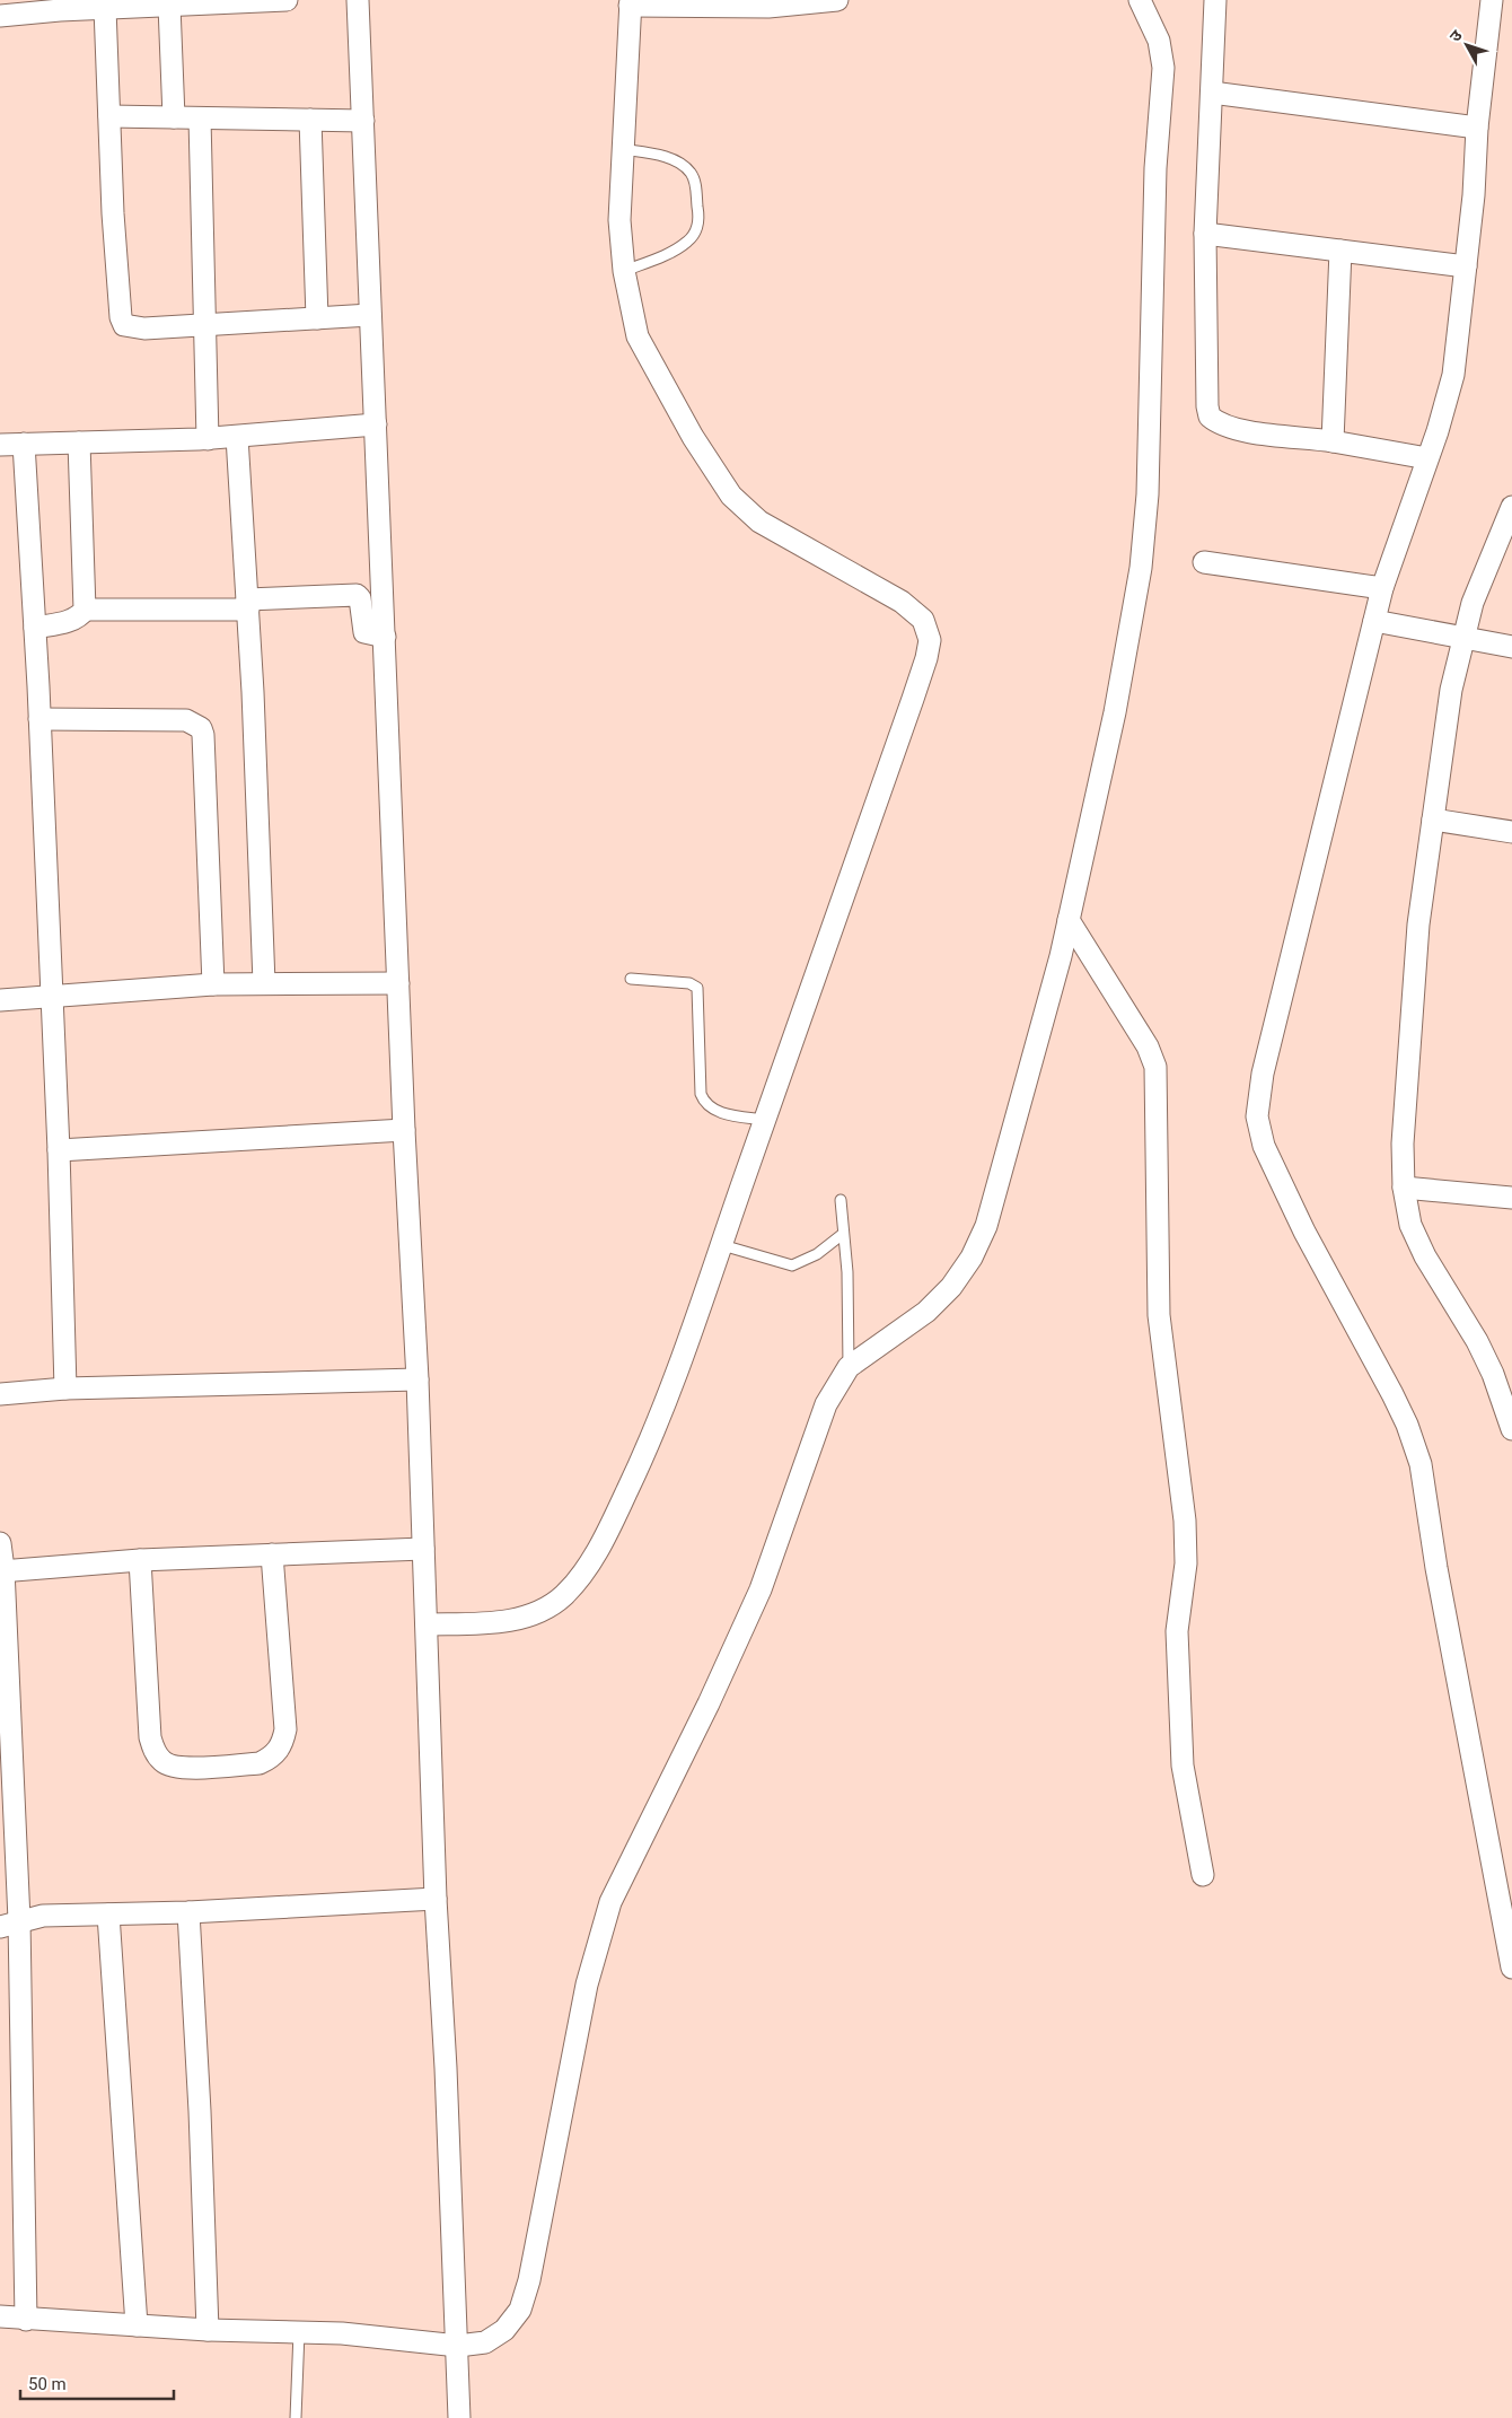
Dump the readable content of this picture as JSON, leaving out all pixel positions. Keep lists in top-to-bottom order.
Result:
{
  "scale_bar": "50 m",
  "north": "top left"
}
